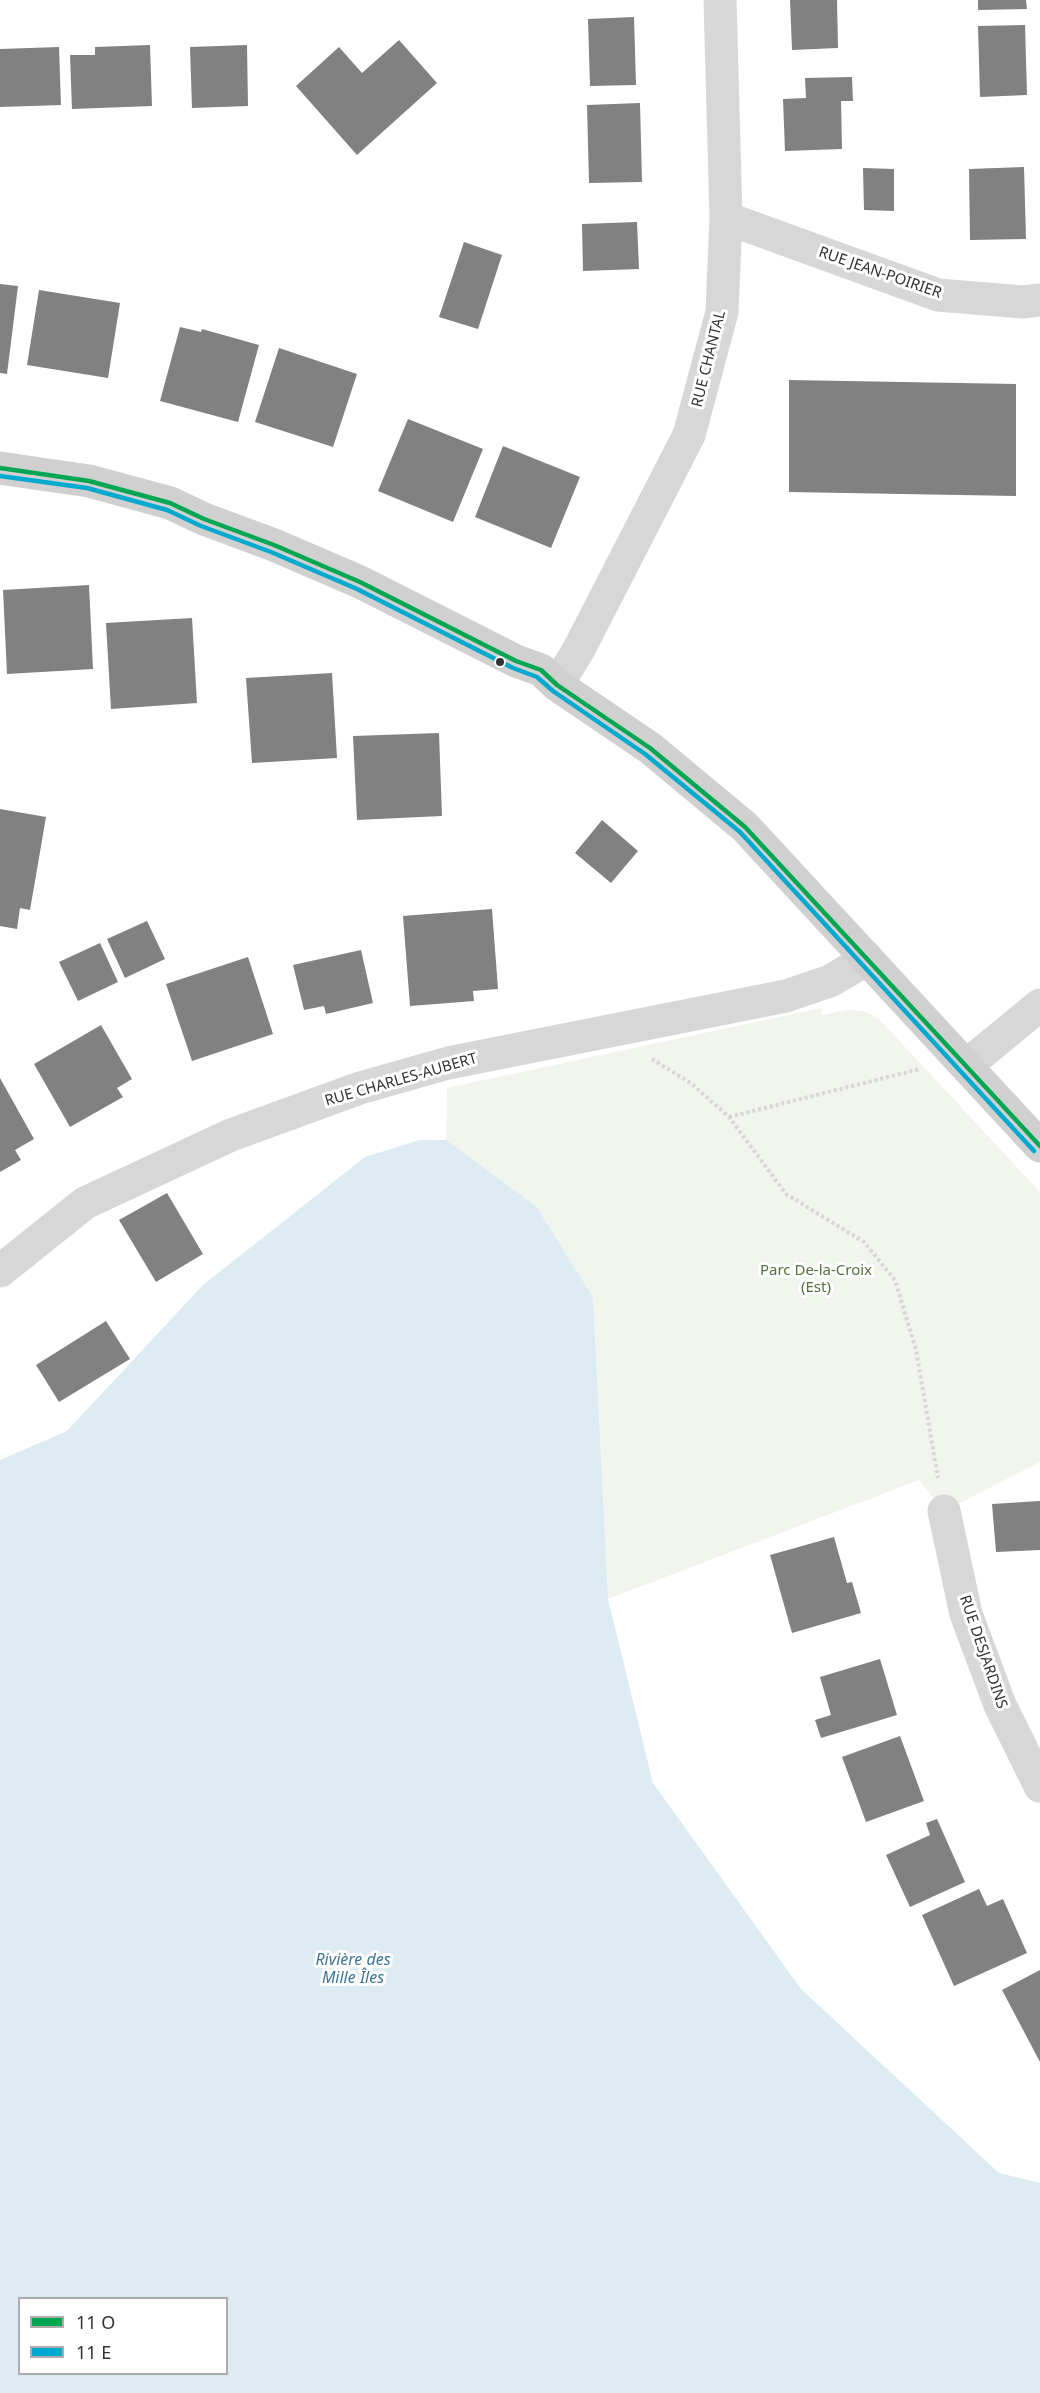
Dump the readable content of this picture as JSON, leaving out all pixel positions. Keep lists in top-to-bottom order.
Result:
{
  "streets": {
    "street": [
      "RUE JEAN-POIRIER",
      "RUE CHANTAL",
      "RUE CHARLES-AUBERT",
      "RUE DESJARDINS"
    ]
  },
  "crossings": [
    ["RUE JEAN-POIRIER", "RUE CHANTAL"]
  ],
  "water": ["Rivière des Mille Îles"],
  "parks": ["Parc De-la-Croix (Est)"],
  "legend": ["11 O", "11 E"]
}
